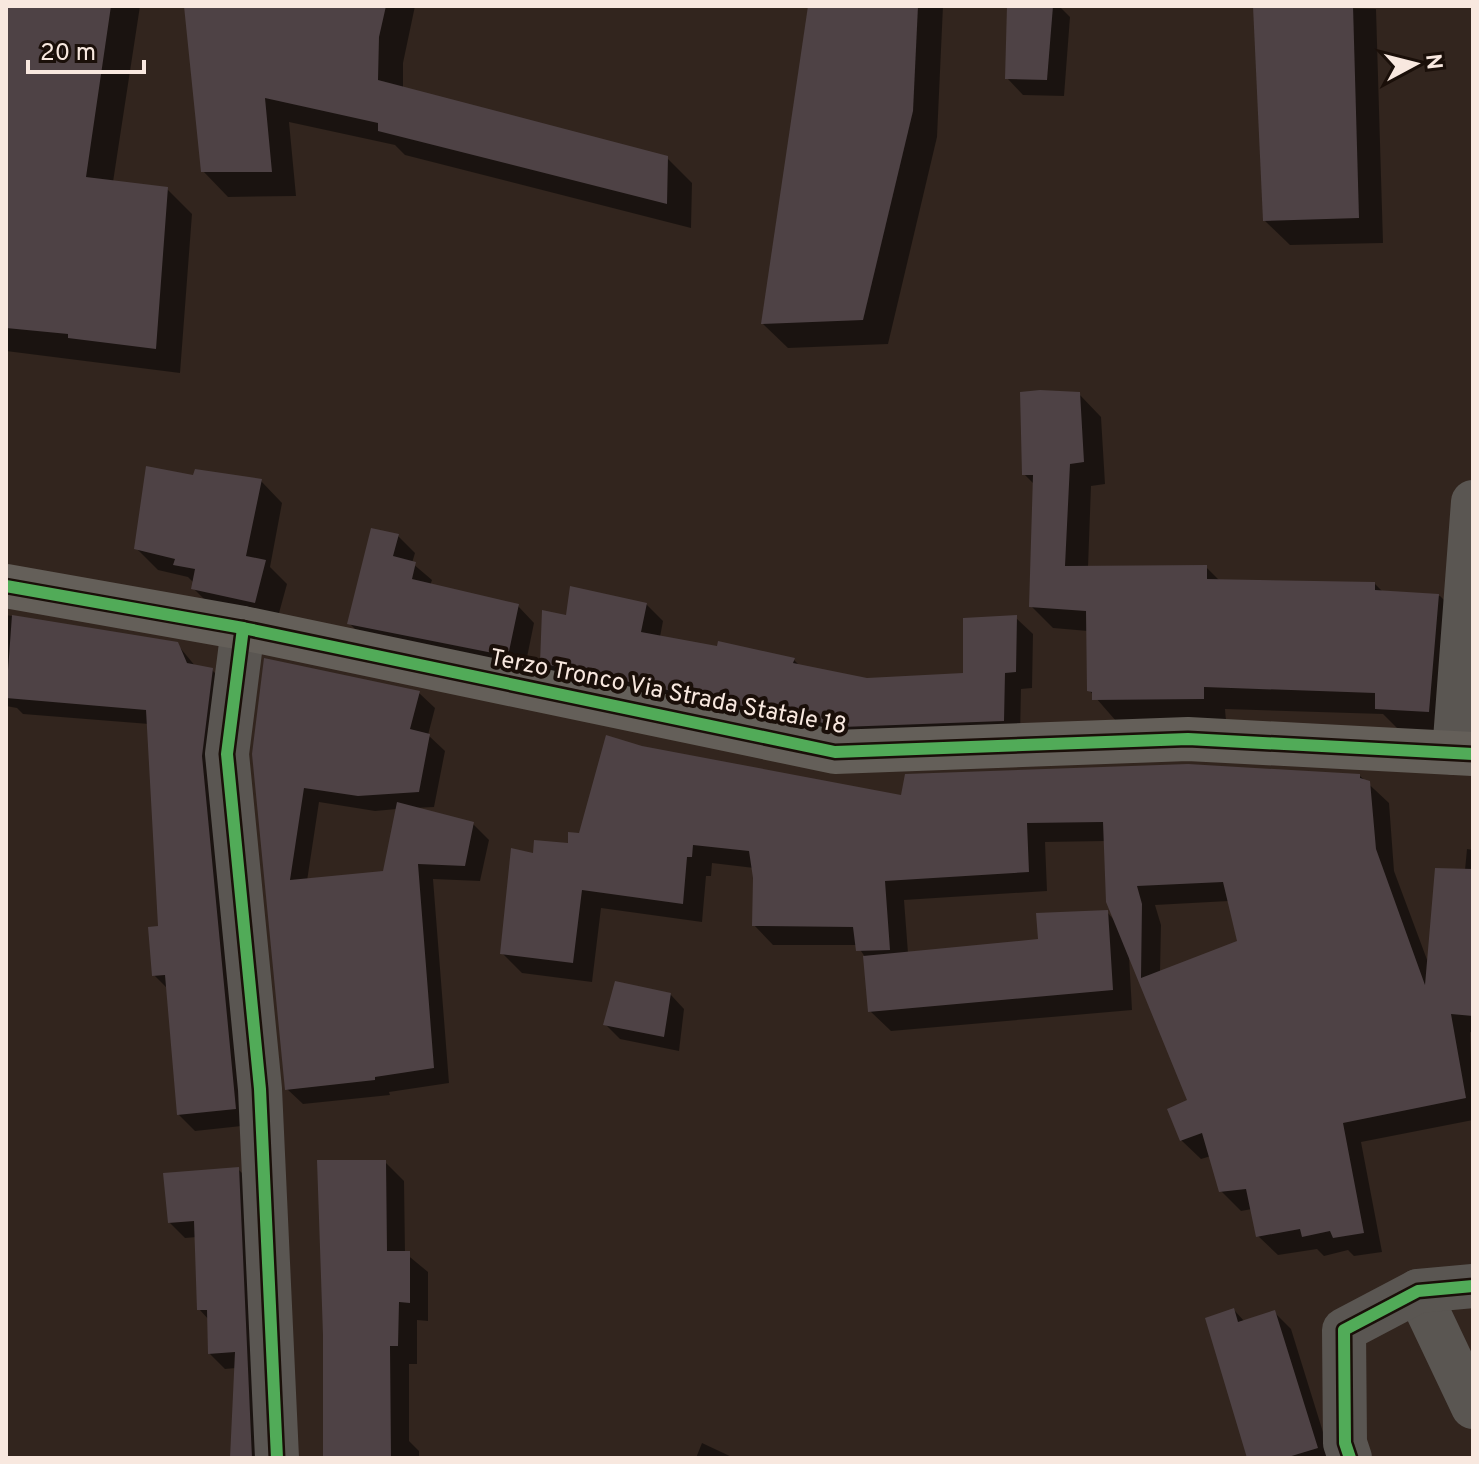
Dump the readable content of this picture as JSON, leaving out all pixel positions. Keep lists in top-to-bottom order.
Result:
{
  "streets": {
    "main road": ["Terzo Tronco Via Strada Statale 18"]
  },
  "scale_bar": "20 m",
  "north": "right"
}
